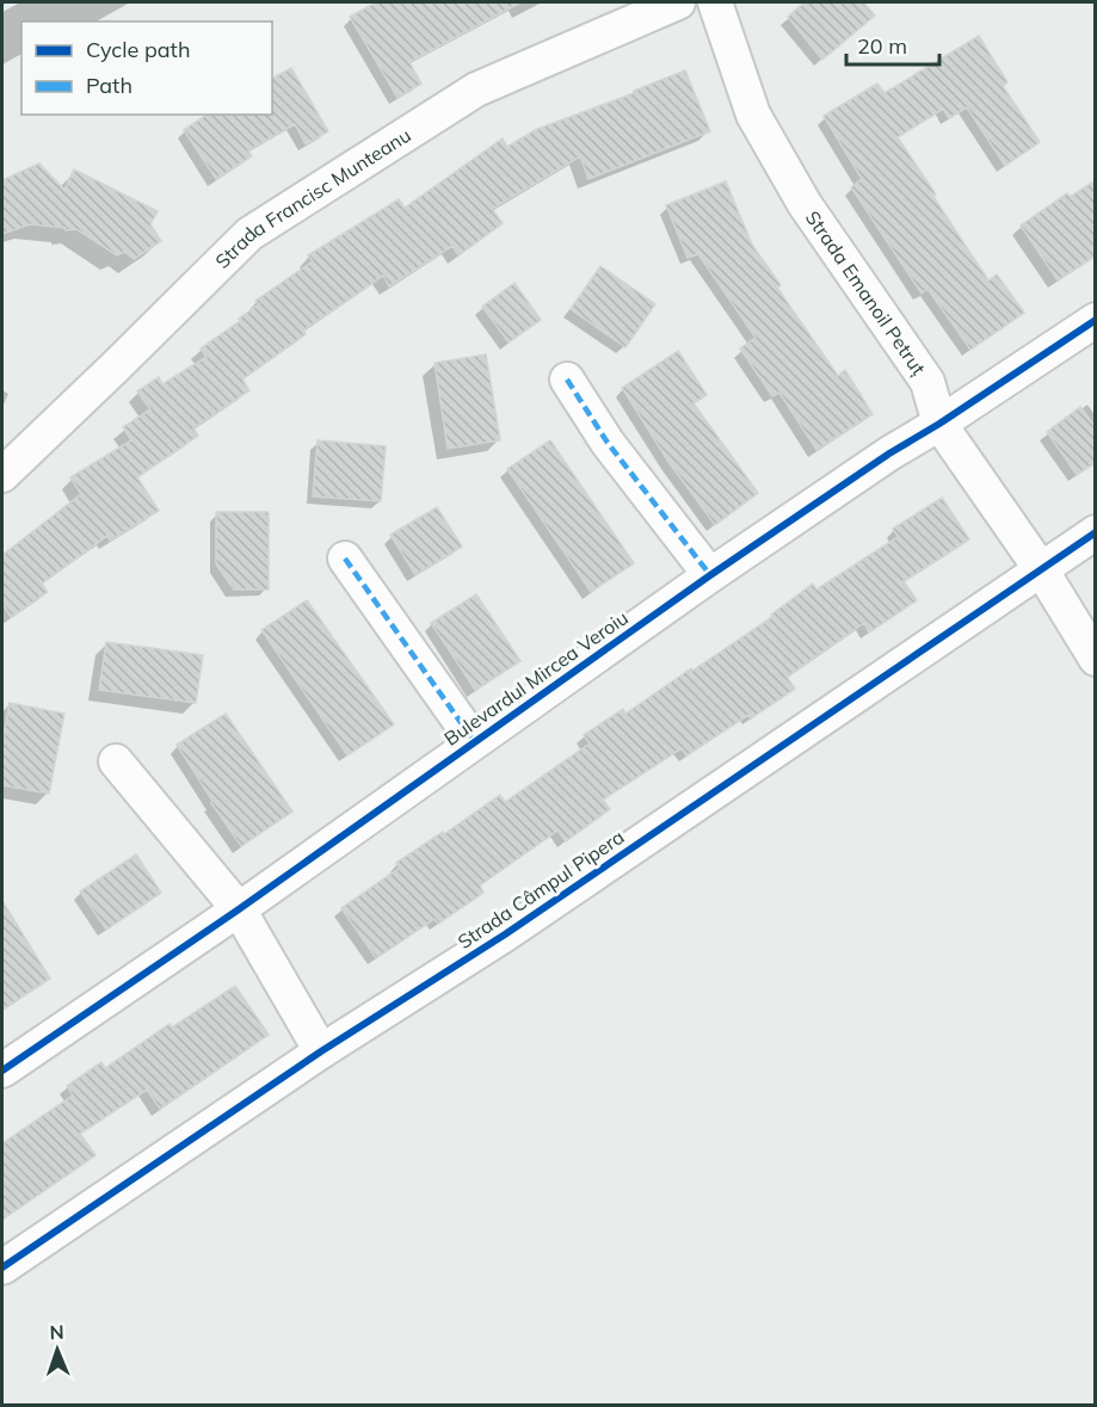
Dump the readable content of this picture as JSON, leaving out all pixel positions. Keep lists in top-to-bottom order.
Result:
{
  "streets": {
    "street": [
      "Strada Francisc Munteanu",
      "Strada Emanoil Petruț",
      "Bulevardul Mircea Veroiu",
      "Strada Câmpul Pipera"
    ]
  },
  "crossings": [
    ["Strada Emanoil Petruț", "Bulevardul Mircea Veroiu"],
    ["Strada Emanoil Petruț", "Strada Câmpul Pipera"]
  ],
  "legend": ["Cycle path", "Path"],
  "scale_bar": "20 m",
  "north": "top"
}
